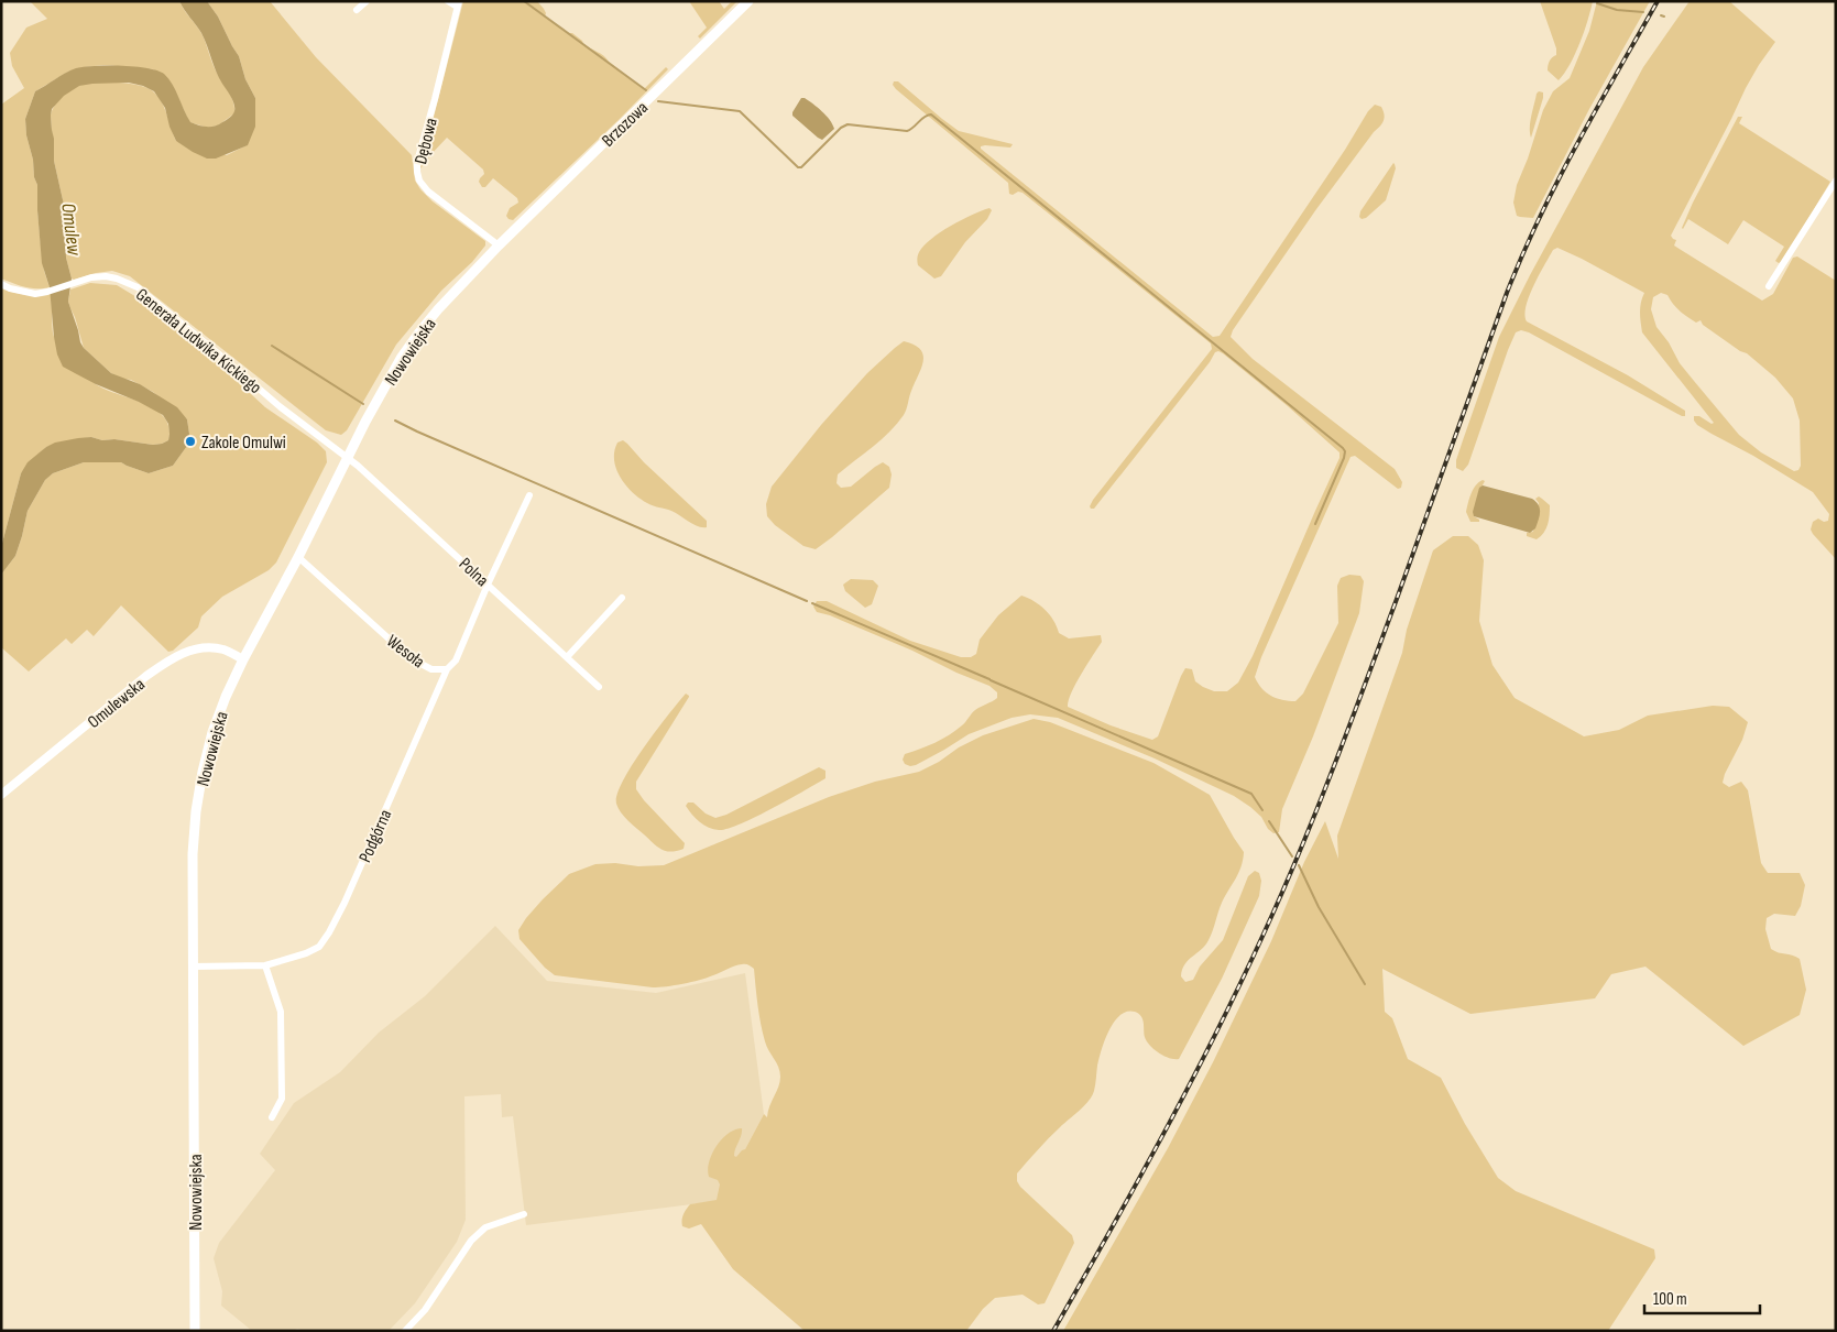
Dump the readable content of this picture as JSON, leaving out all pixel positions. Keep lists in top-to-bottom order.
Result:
{
  "streets": {
    "main road": ["Brzozowa", "Nowowiejska"],
    "street": [
      "Dębowa",
      "Generała Ludwika Kickiego",
      "Polna",
      "Wesoła",
      "Omulewska",
      "Podgórna"
    ]
  },
  "crossings": [
    ["Brzozowa", "Dębowa"],
    ["Brzozowa", "Nowowiejska"],
    ["Dębowa", "Nowowiejska"],
    ["Generała Ludwika Kickiego", "Nowowiejska"],
    ["Generała Ludwika Kickiego", "Polna"],
    ["Nowowiejska", "Polna"],
    ["Nowowiejska", "Wesoła"],
    ["Nowowiejska", "Omulewska"],
    ["Nowowiejska", "Podgórna"],
    ["Polna", "Wesoła"],
    ["Wesoła", "Podgórna"]
  ],
  "water": ["Omulew"],
  "places": ["Zakole Omulwi"],
  "scale_bar": "100 m"
}
